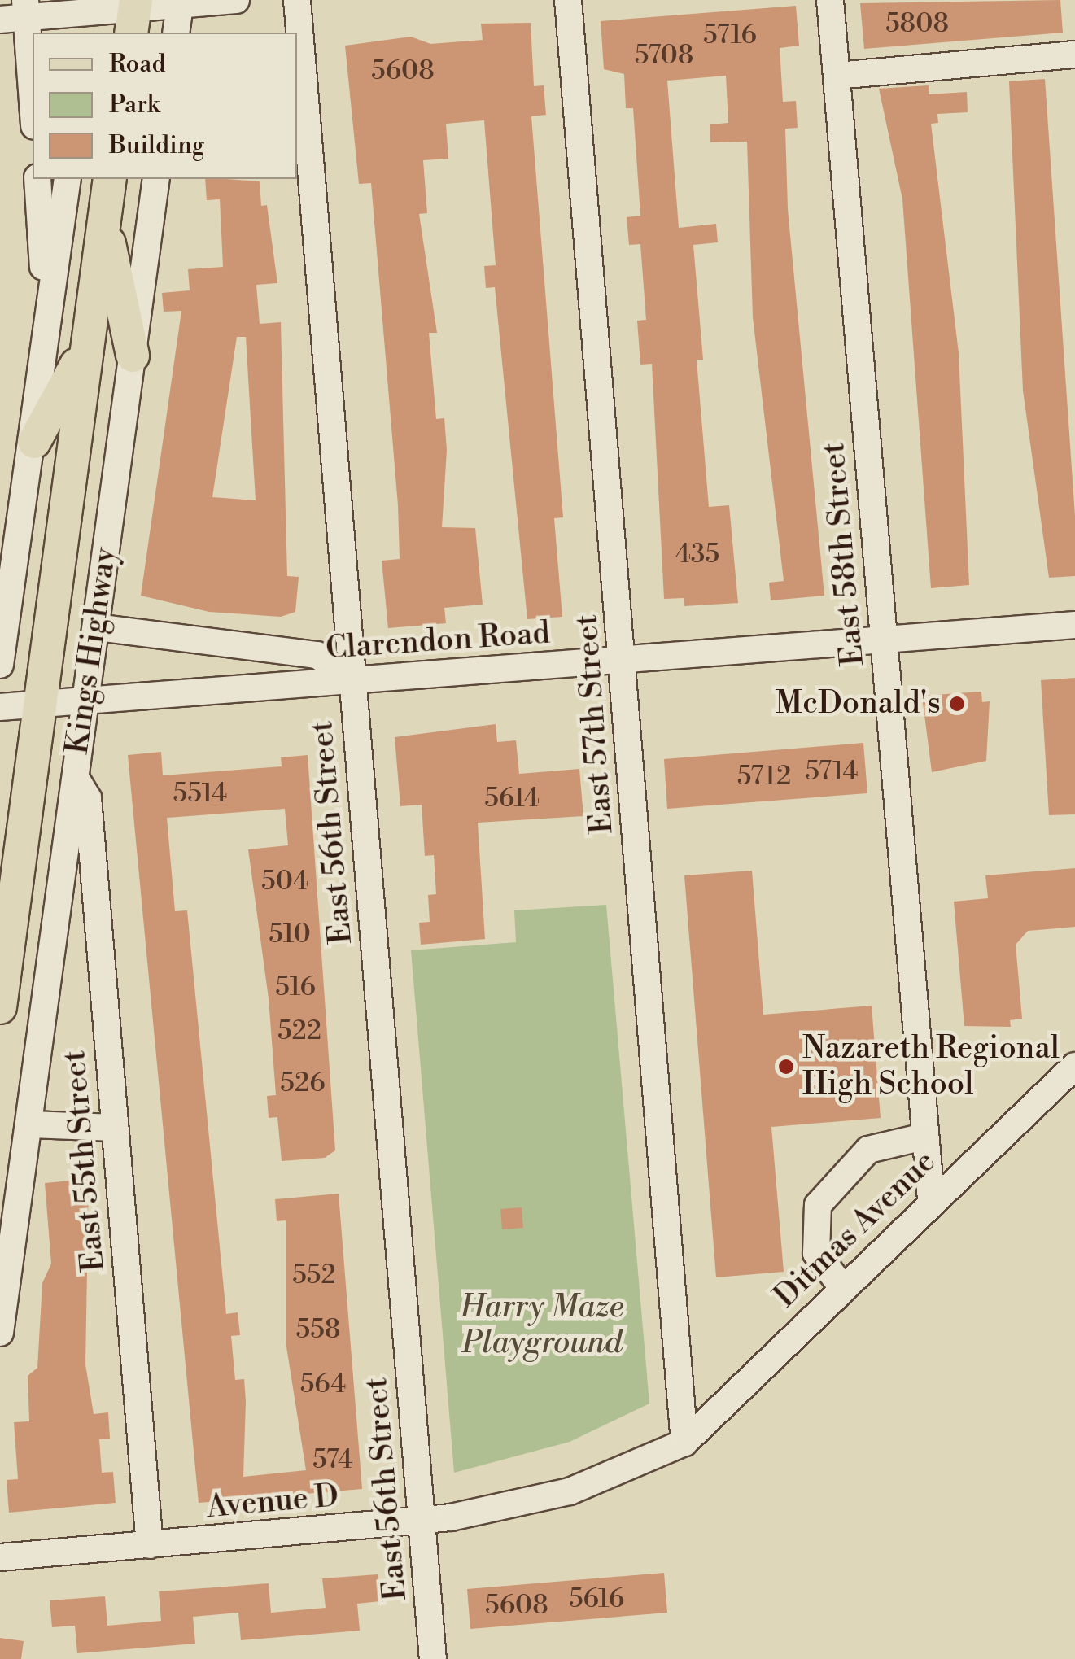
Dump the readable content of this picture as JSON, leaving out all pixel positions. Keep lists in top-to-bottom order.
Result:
{
  "streets": {
    "main road": ["Kings Highway"],
    "street": [
      "East 58th Street",
      "Clarendon Road",
      "East 57th Street",
      "East 56th Street",
      "East 55th Street",
      "Ditmas Avenue",
      "Avenue D"
    ]
  },
  "crossings": [
    ["East 58th Street", "Clarendon Road"],
    ["East 58th Street", "Ditmas Avenue"],
    ["Clarendon Road", "Kings Highway"],
    ["Clarendon Road", "East 57th Street"],
    ["Clarendon Road", "East 56th Street"],
    ["Kings Highway", "East 55th Street"],
    ["East 57th Street", "Ditmas Avenue"],
    ["East 57th Street", "Avenue D"],
    ["East 56th Street", "Avenue D"],
    ["East 55th Street", "Avenue D"],
    ["Ditmas Avenue", "Avenue D"]
  ],
  "parks": ["Harry Maze Playground"],
  "places": ["McDonald's", "Nazareth Regional High School"],
  "house_numbers": [
    "5808",
    "5716",
    "5708",
    "5608",
    "435",
    "5714",
    "5712",
    "5514",
    "5614",
    "504",
    "510",
    "516",
    "522",
    "526",
    "552",
    "558",
    "564",
    "574",
    "5616",
    "5608"
  ],
  "legend": ["Road", "Park", "Building"]
}
